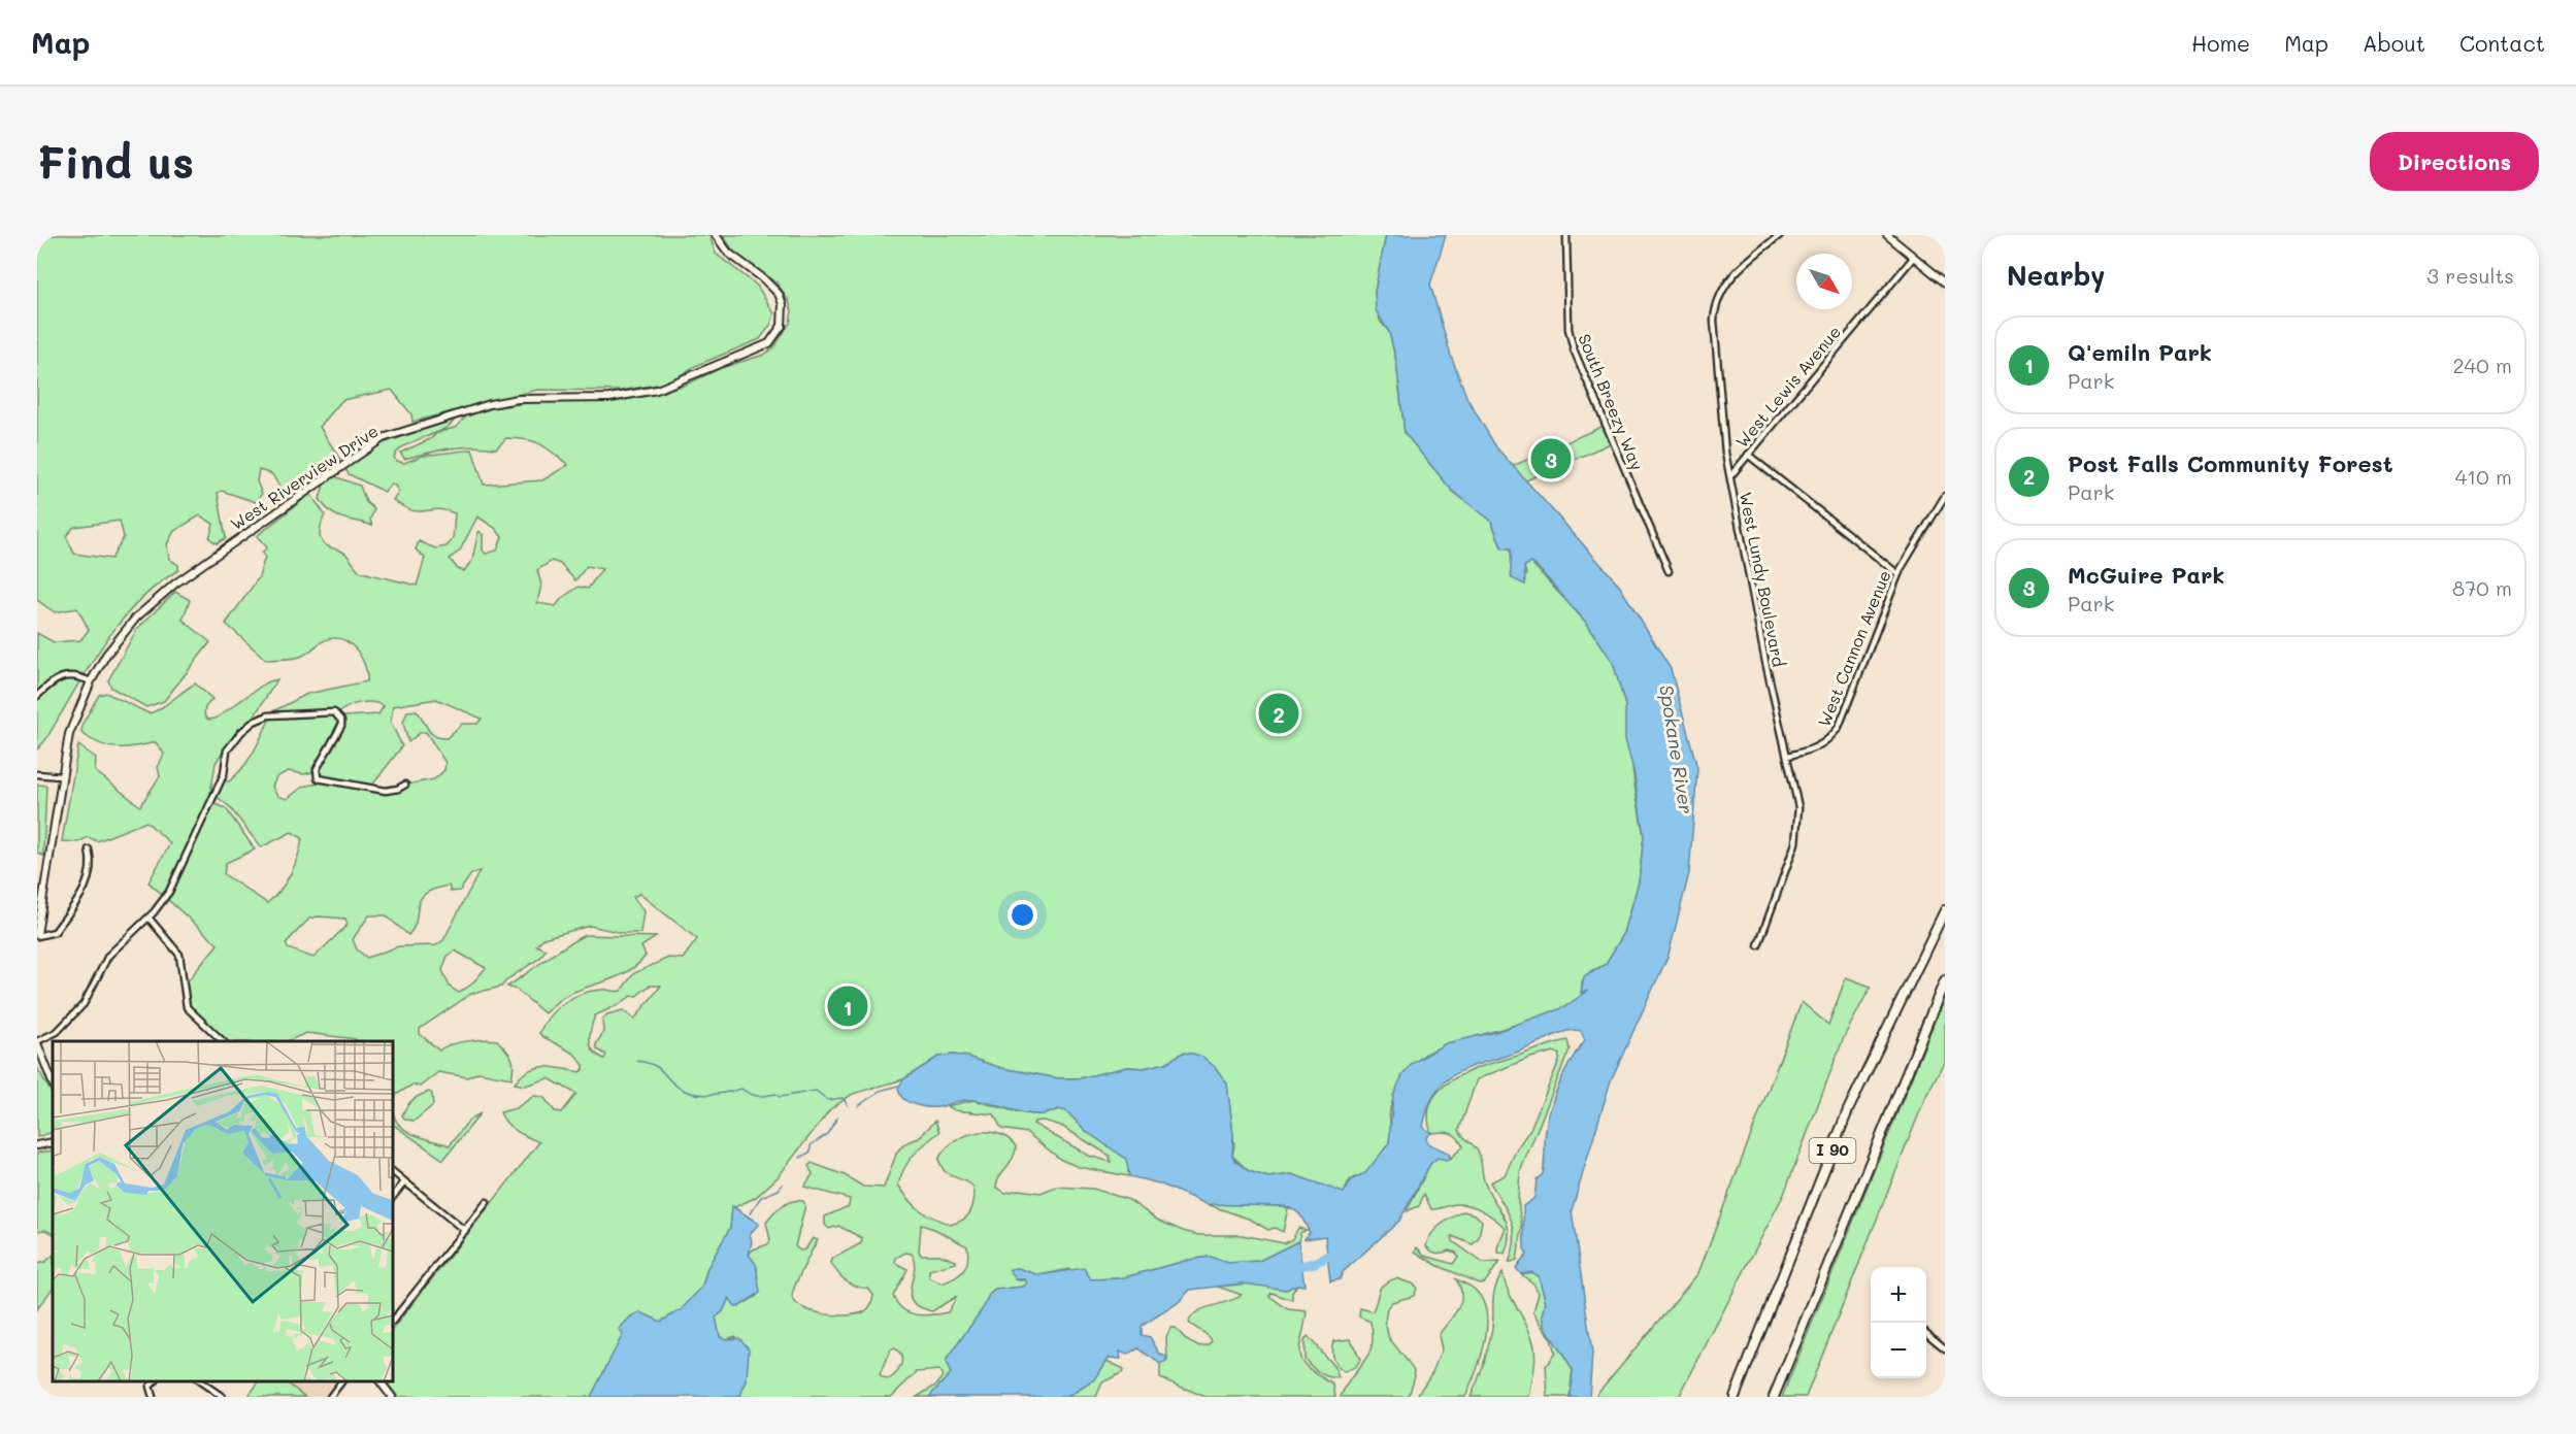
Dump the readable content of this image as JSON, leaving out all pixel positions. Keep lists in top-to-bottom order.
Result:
{
  "streets": {
    "highway": ["I 90"],
    "street": [
      "West Lewis Avenue",
      "South Breezy Way",
      "West Riverview Drive",
      "West Lundy Boulevard",
      "West Cannon Avenue"
    ]
  },
  "crossings": [
    ["West Lewis Avenue", "West Lundy Boulevard"],
    ["West Lundy Boulevard", "West Cannon Avenue"]
  ],
  "water": ["Spokane River"],
  "north": "bottom right",
  "page": {
    "header": "Map",
    "nav": [
      "Home",
      "Map",
      "About",
      "Contact"
    ],
    "buttons": "Directions",
    "title": "Find us",
    "heading": ["Nearby", "3 results"],
    "list": [
      {
        "mark": "1",
        "name": "Q'emiln Park",
        "note": "Park",
        "value": "240 m"
      },
      {
        "mark": "2",
        "name": "Post Falls Community Forest",
        "note": "Park",
        "value": "410 m"
      },
      {
        "mark": "3",
        "name": "McGuire Park",
        "note": "Park",
        "value": "870 m"
      }
    ],
    "pins": ["3", "2", "1"],
    "map_buttons": ["+", "−"]
  }
}
